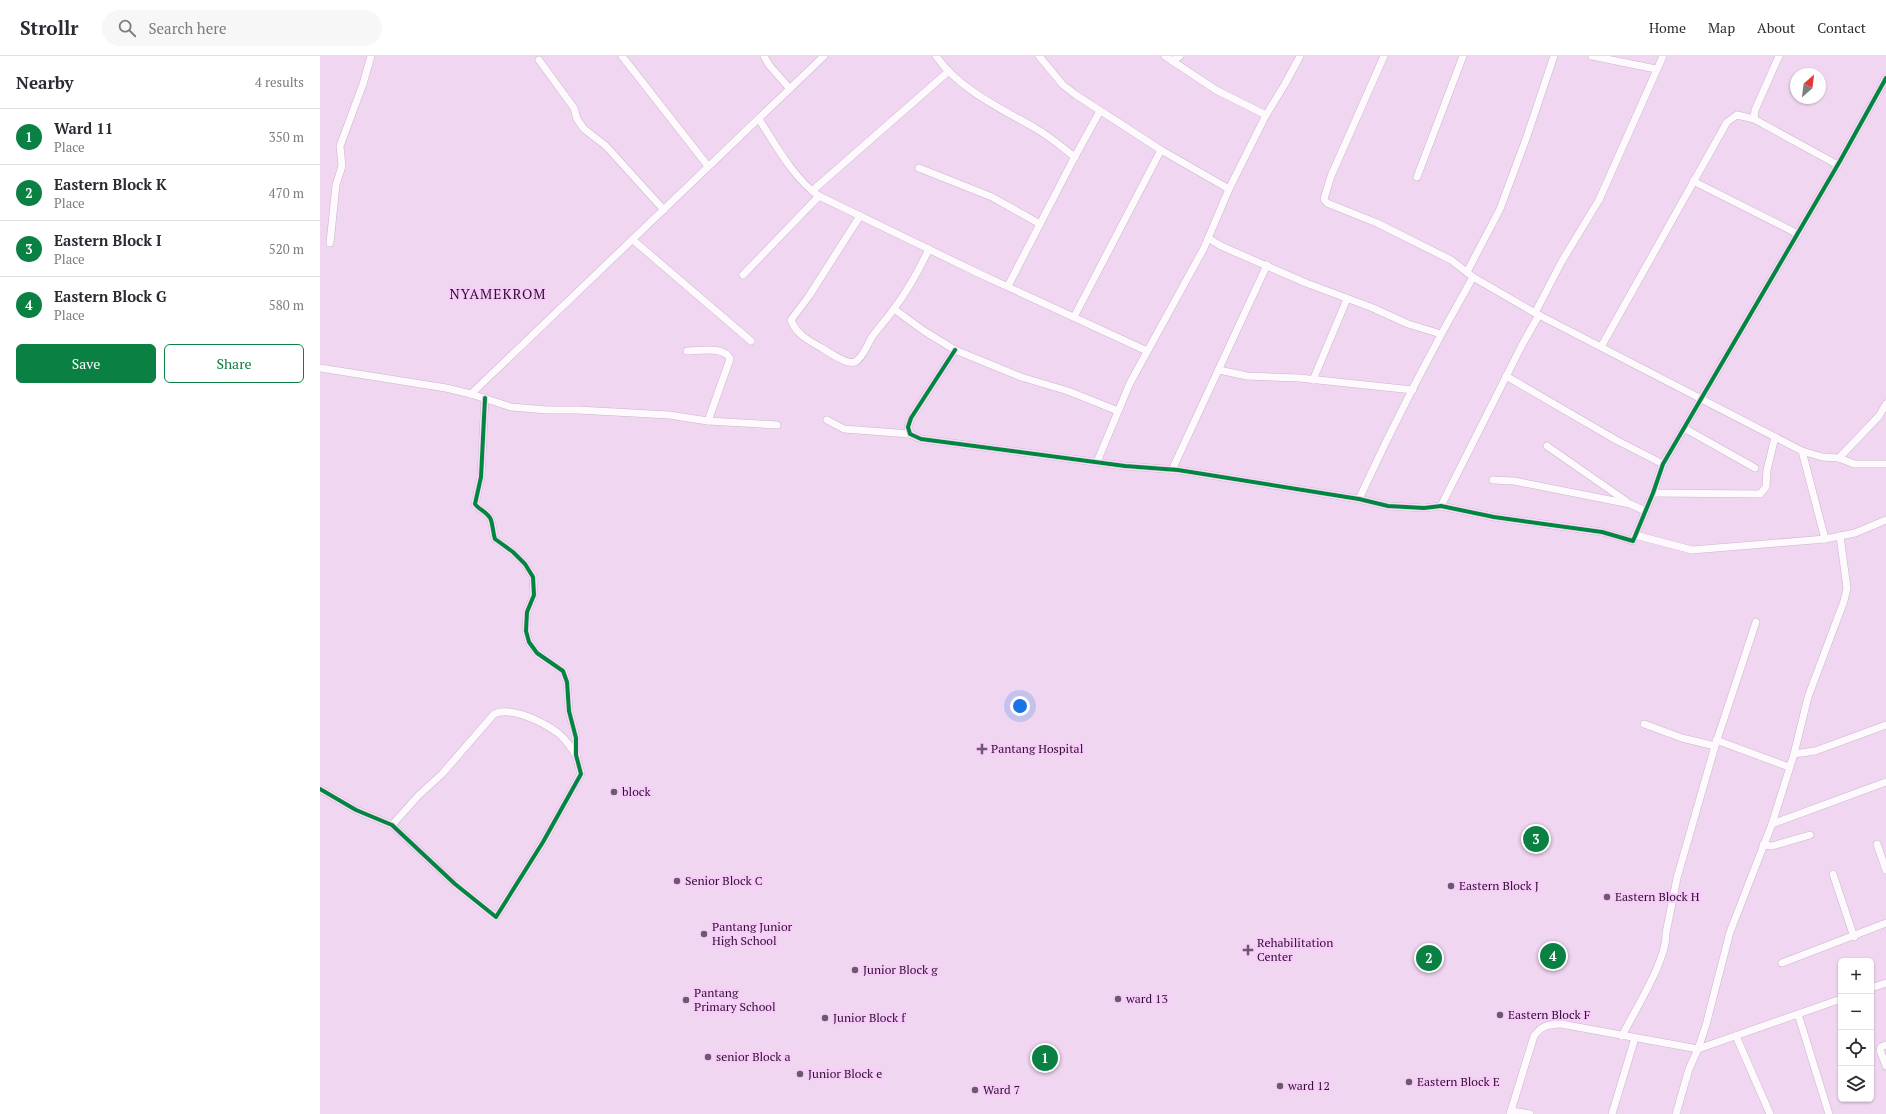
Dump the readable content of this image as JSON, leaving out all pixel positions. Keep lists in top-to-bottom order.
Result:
{
  "districts": ["NYAMEKROM"],
  "places": {
    "health": ["Pantang Hospital", "Rehabilitation Center"],
    "other": [
      "block",
      "Senior Block C",
      "Eastern Block J",
      "Eastern Block H",
      "Pantang Junior High School",
      "Junior Block g",
      "ward 13",
      "Pantang Primary School",
      "Eastern Block F",
      "Junior Block f",
      "senior Block a",
      "Junior Block e",
      "Eastern Block E",
      "ward 12",
      "Ward 7"
    ]
  },
  "north": "top right",
  "page": {
    "header": "Strollr",
    "search": "Search here",
    "nav": [
      "Home",
      "Map",
      "About",
      "Contact"
    ],
    "heading": ["Nearby", "4 results"],
    "list": [
      {
        "mark": "1",
        "name": "Ward 11",
        "note": "Place",
        "value": "350 m"
      },
      {
        "mark": "2",
        "name": "Eastern Block K",
        "note": "Place",
        "value": "470 m"
      },
      {
        "mark": "3",
        "name": "Eastern Block I",
        "note": "Place",
        "value": "520 m"
      },
      {
        "mark": "4",
        "name": "Eastern Block G",
        "note": "Place",
        "value": "580 m"
      }
    ],
    "buttons": ["Save", "Share"],
    "pins": [
      "3",
      "4",
      "2",
      "1"
    ],
    "map_buttons": ["+", "−"]
  }
}
